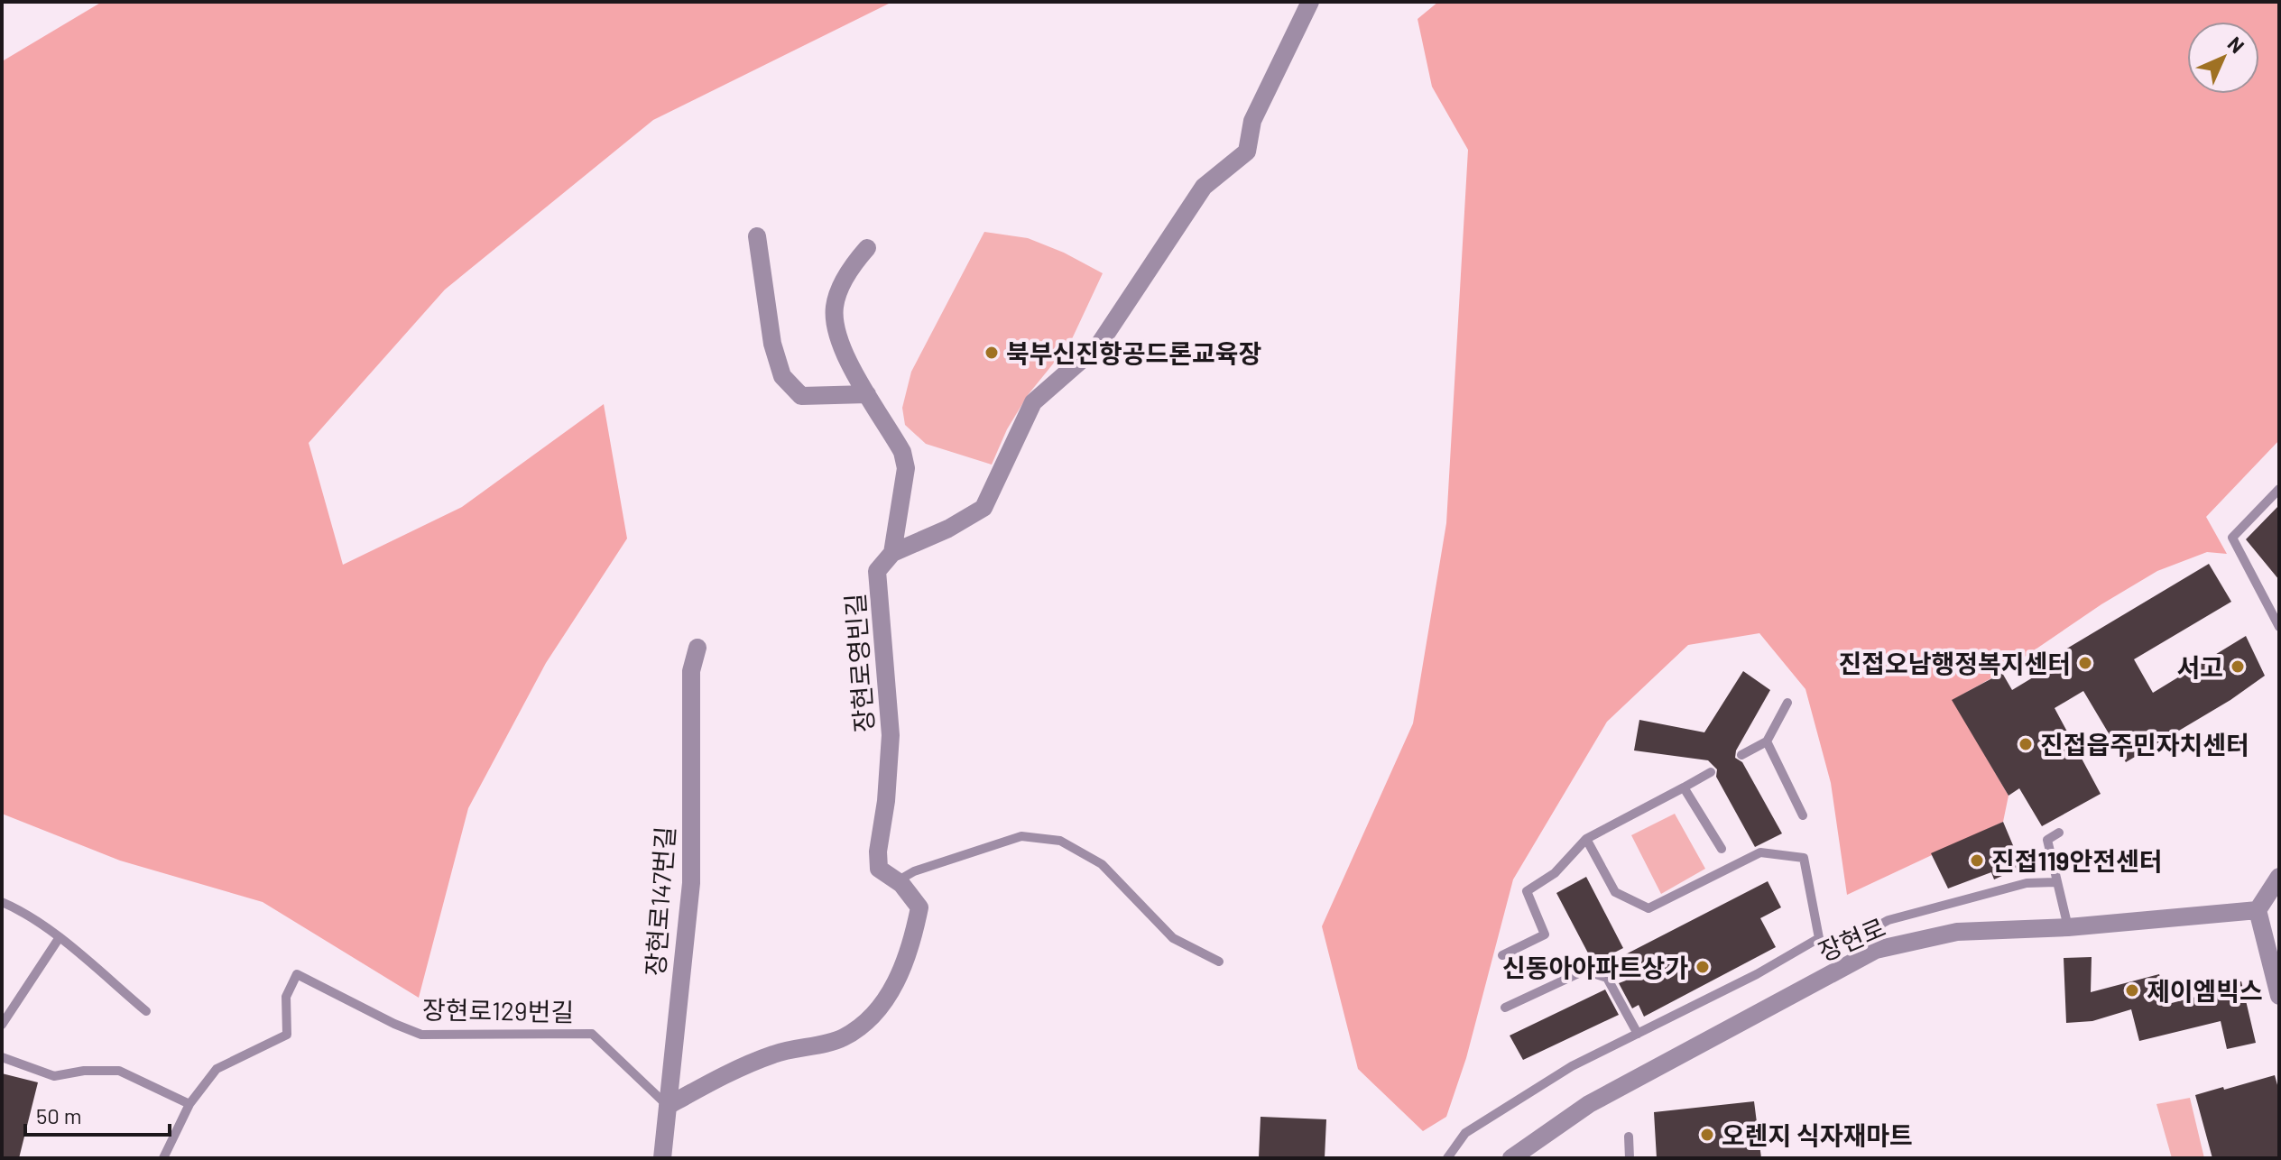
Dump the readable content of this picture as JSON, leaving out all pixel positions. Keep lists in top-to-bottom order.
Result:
{
  "streets": {
    "street": ["장현로영빈길", "장현로147번길", "장현로"],
    "lane": ["장현로129번길"]
  },
  "crossings": [
    ["장현로영빈길", "장현로147번길"],
    ["장현로영빈길", "장현로129번길"],
    ["장현로147번길", "장현로129번길"]
  ],
  "places": [
    "북부신진항공드론교육장",
    "진접오남행정복지센터",
    "서고",
    "진접읍주민자치센터",
    "진접119안전센터",
    "신동아아파트상가",
    "제이엠빅스",
    "오렌지 식자재마트"
  ],
  "scale_bar": "50 m",
  "north": "top right"
}
